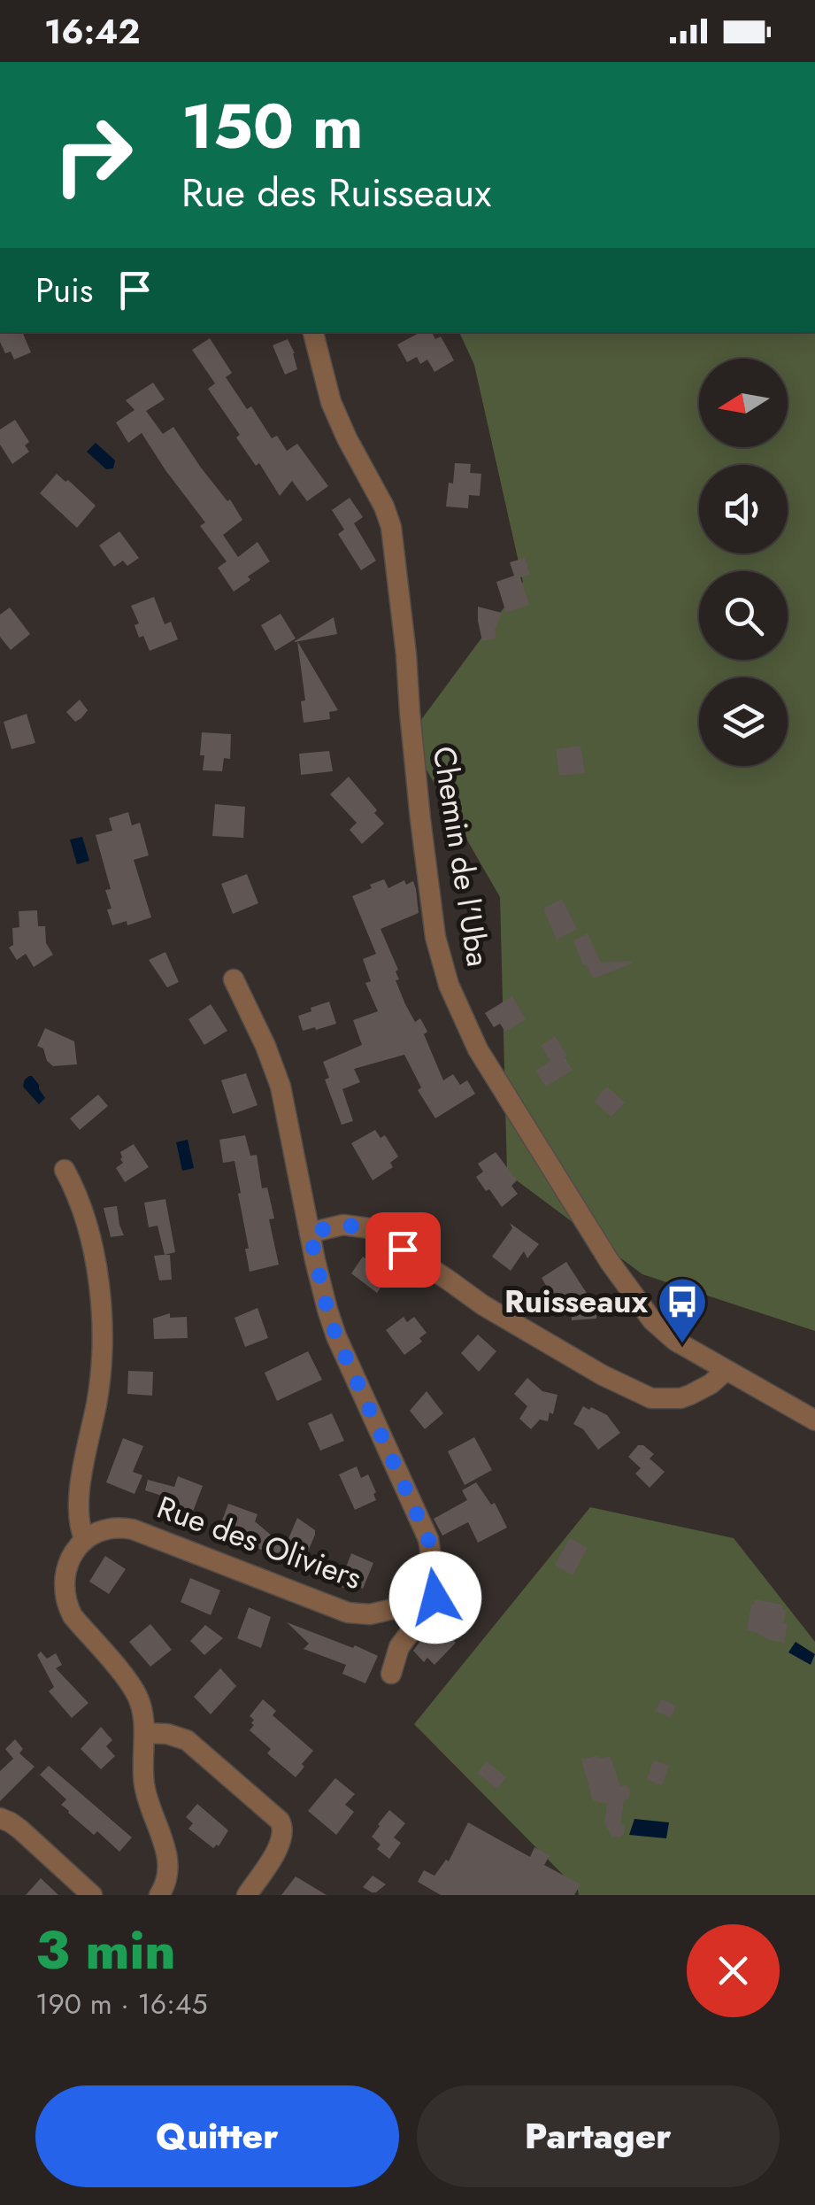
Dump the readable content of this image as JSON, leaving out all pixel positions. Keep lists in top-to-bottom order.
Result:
{
  "streets": {
    "street": ["Chemin de l'Uba", "Rue des Oliviers"]
  },
  "places": {
    "bus stop": ["Ruisseaux"]
  },
  "north": "left",
  "page": {
    "status": "16:42",
    "turn": ["150 m", "Rue des Ruisseaux"],
    "then": "Puis",
    "heading": ["3 min", "190 m · 16:45"],
    "buttons": ["Quitter", "Partager"]
  }
}
